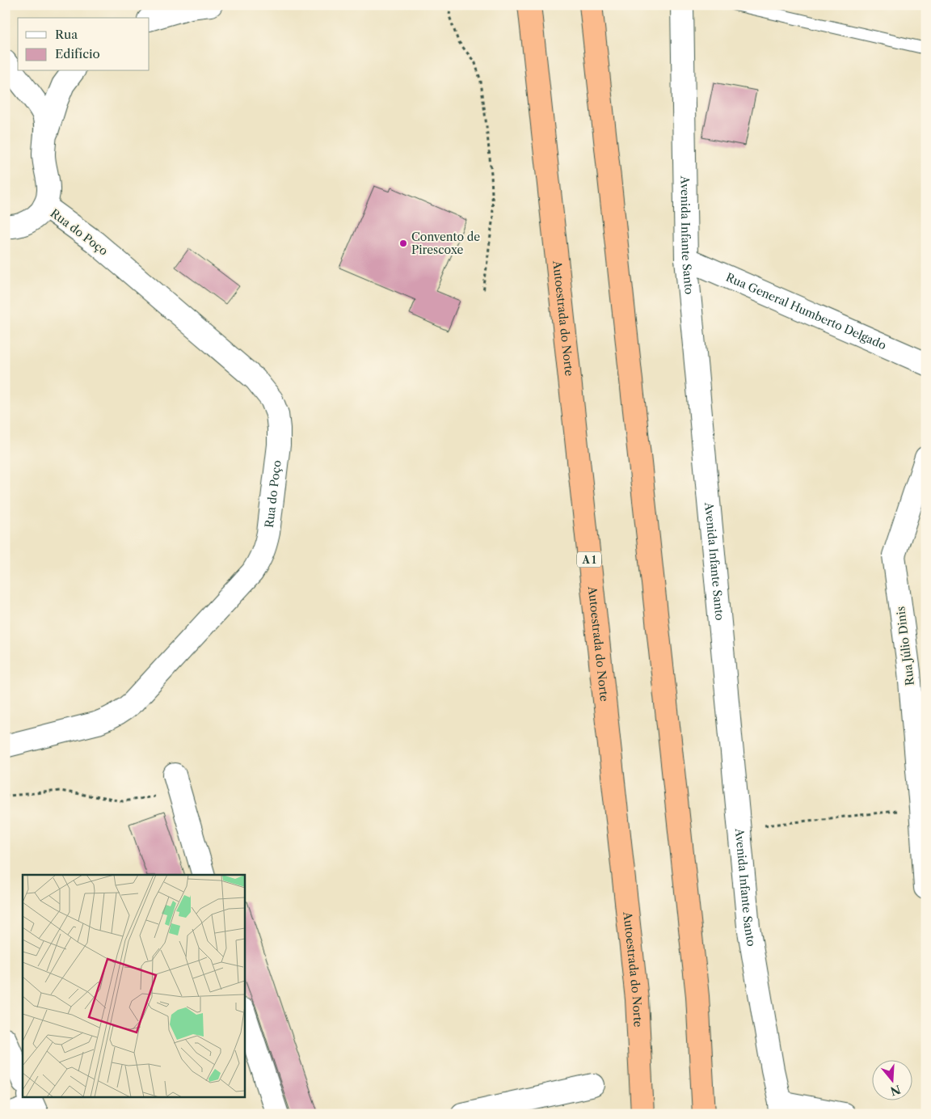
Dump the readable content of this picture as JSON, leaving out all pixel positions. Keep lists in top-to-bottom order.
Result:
{
  "streets": {
    "highway": ["Autoestrada do Norte", "A 1"],
    "street": [
      "Rua do Poço",
      "Avenida Infante Santo",
      "Rua General Humberto Delgado",
      "Rua Júlio Dinis"
    ]
  },
  "crossings": [
    ["Avenida Infante Santo", "Rua General Humberto Delgado"]
  ],
  "places": ["Convento de Pirescoxe"],
  "legend": ["Rua", "Edifício"],
  "north": "bottom"
}
